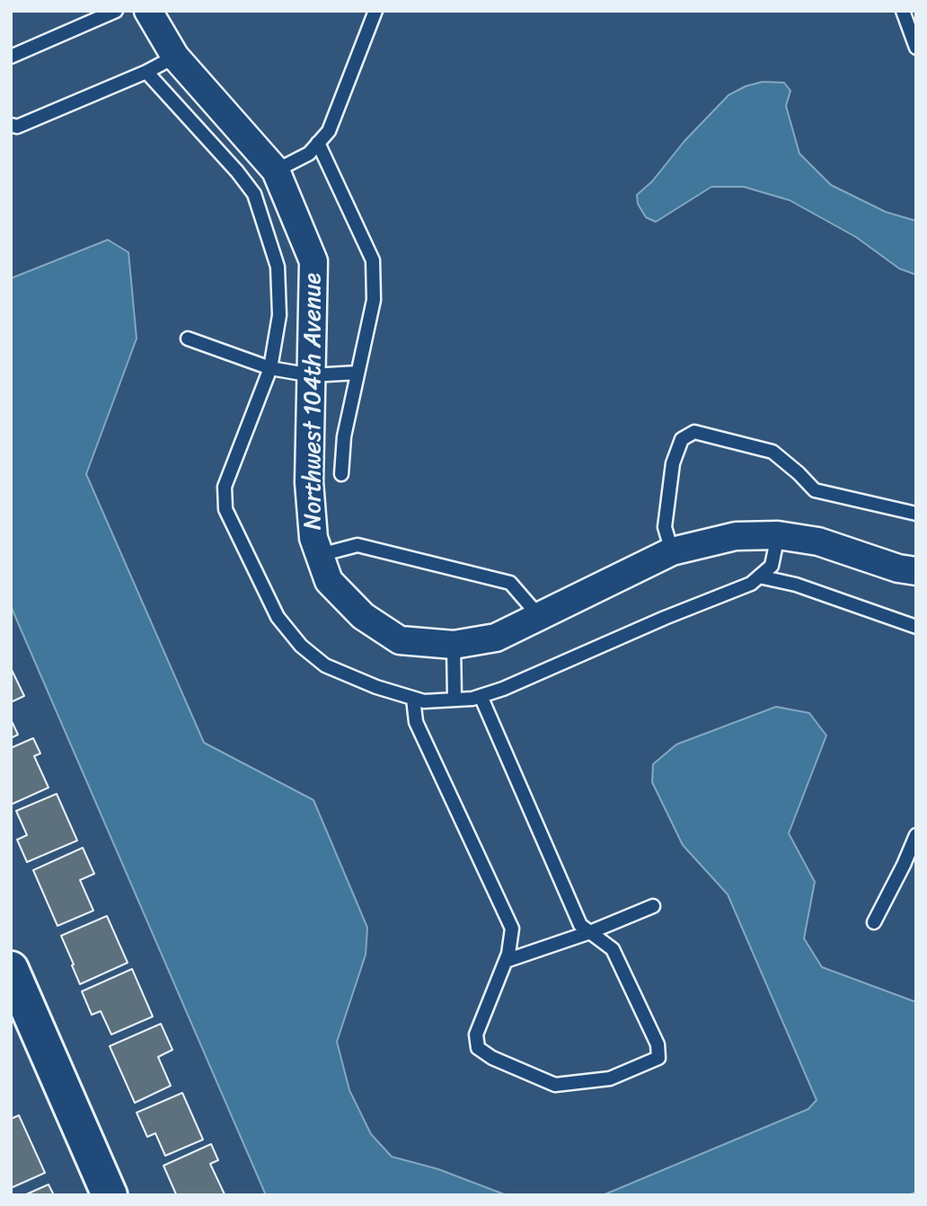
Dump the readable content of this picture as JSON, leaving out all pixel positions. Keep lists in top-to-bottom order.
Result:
{
  "streets": {
    "street": ["Northwest 104th Avenue"]
  }
}
